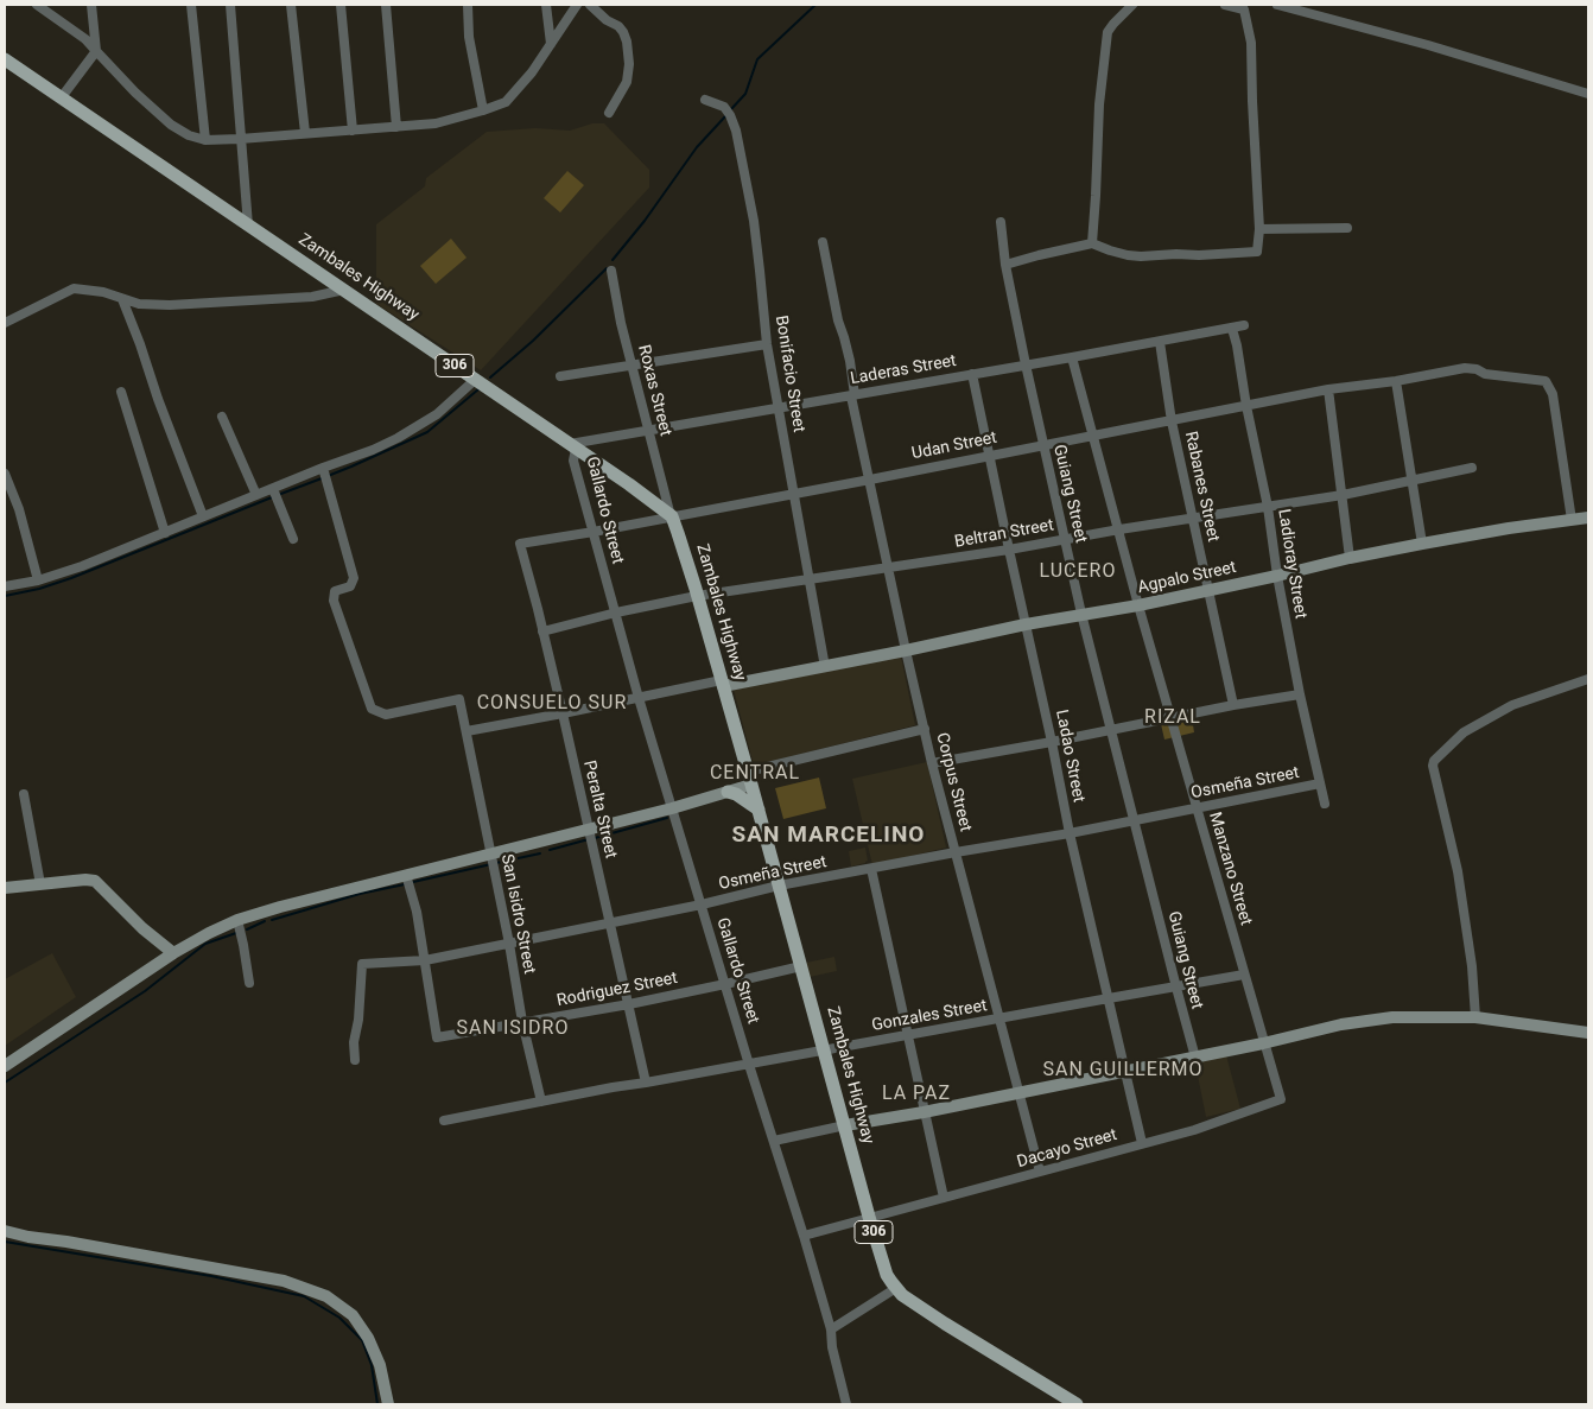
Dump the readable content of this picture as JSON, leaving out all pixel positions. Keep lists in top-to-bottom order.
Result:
{
  "streets": {
    "main road": ["Zambales Highway", "306"],
    "street": [
      "Laderas Street",
      "Bonifacio Street",
      "Roxas Street",
      "Udan Street",
      "Rabanes Street",
      "Guiang Street",
      "Gallardo Street",
      "Beltran Street",
      "Ladioray Street",
      "Agpalo Street",
      "Ladao Street",
      "Corpus Street",
      "Osmeña Street",
      "Peralta Street",
      "Manzano Street",
      "San Isidro Street",
      "Rodriguez Street",
      "Gonzales Street",
      "Dacayo Street"
    ]
  },
  "crossings": [
    ["Zambales Highway", "Laderas Street"],
    ["Zambales Highway", "Roxas Street"],
    ["Zambales Highway", "Udan Street"],
    ["Zambales Highway", "Gallardo Street"],
    ["Zambales Highway", "Beltran Street"],
    ["Zambales Highway", "Agpalo Street"],
    ["Zambales Highway", "Osmeña Street"],
    ["Zambales Highway", "Rodriguez Street"],
    ["Zambales Highway", "Gonzales Street"],
    ["Zambales Highway", "Dacayo Street"],
    ["Laderas Street", "Bonifacio Street"],
    ["Laderas Street", "Roxas Street"],
    ["Laderas Street", "Rabanes Street"],
    ["Laderas Street", "Guiang Street"],
    ["Laderas Street", "Gallardo Street"],
    ["Laderas Street", "Ladioray Street"],
    ["Laderas Street", "Ladao Street"],
    ["Laderas Street", "Corpus Street"],
    ["Laderas Street", "Manzano Street"],
    ["Bonifacio Street", "Udan Street"],
    ["Bonifacio Street", "Beltran Street"],
    ["Bonifacio Street", "Agpalo Street"],
    ["Roxas Street", "Udan Street"],
    ["Udan Street", "Rabanes Street"],
    ["Udan Street", "Guiang Street"],
    ["Udan Street", "Gallardo Street"],
    ["Udan Street", "Ladioray Street"],
    ["Udan Street", "Agpalo Street"],
    ["Udan Street", "Ladao Street"],
    ["Udan Street", "Corpus Street"],
    ["Udan Street", "Peralta Street"],
    ["Udan Street", "Manzano Street"],
    ["Rabanes Street", "Beltran Street"],
    ["Rabanes Street", "Agpalo Street"],
    ["Guiang Street", "Beltran Street"],
    ["Guiang Street", "Agpalo Street"],
    ["Guiang Street", "Osmeña Street"],
    ["Guiang Street", "Gonzales Street"],
    ["Gallardo Street", "Beltran Street"],
    ["Gallardo Street", "Agpalo Street"],
    ["Gallardo Street", "Osmeña Street"],
    ["Gallardo Street", "Rodriguez Street"],
    ["Gallardo Street", "Gonzales Street"],
    ["Gallardo Street", "Dacayo Street"],
    ["Beltran Street", "Ladioray Street"],
    ["Beltran Street", "Ladao Street"],
    ["Beltran Street", "Corpus Street"],
    ["Beltran Street", "Peralta Street"],
    ["Beltran Street", "Manzano Street"],
    ["Ladioray Street", "Agpalo Street"],
    ["Ladioray Street", "Osmeña Street"],
    ["Agpalo Street", "Ladao Street"],
    ["Agpalo Street", "Corpus Street"],
    ["Agpalo Street", "Peralta Street"],
    ["Agpalo Street", "Manzano Street"],
    ["Agpalo Street", "San Isidro Street"],
    ["Ladao Street", "Osmeña Street"],
    ["Ladao Street", "Gonzales Street"],
    ["Ladao Street", "Dacayo Street"],
    ["Corpus Street", "Osmeña Street"],
    ["Corpus Street", "Gonzales Street"],
    ["Corpus Street", "Dacayo Street"],
    ["Osmeña Street", "Peralta Street"],
    ["Osmeña Street", "Manzano Street"],
    ["Osmeña Street", "San Isidro Street"],
    ["Osmeña Street", "Rodriguez Street"],
    ["Peralta Street", "Rodriguez Street"],
    ["Peralta Street", "Gonzales Street"],
    ["Manzano Street", "Gonzales Street"],
    ["Manzano Street", "Dacayo Street"],
    ["San Isidro Street", "Rodriguez Street"],
    ["San Isidro Street", "Gonzales Street"]
  ],
  "districts": [
    "LUCERO",
    "CONSUELO SUR",
    "RIZAL",
    "CENTRAL",
    "SAN MARCELINO",
    "SAN ISIDRO",
    "SAN GUILLERMO",
    "LA PAZ"
  ]
}
